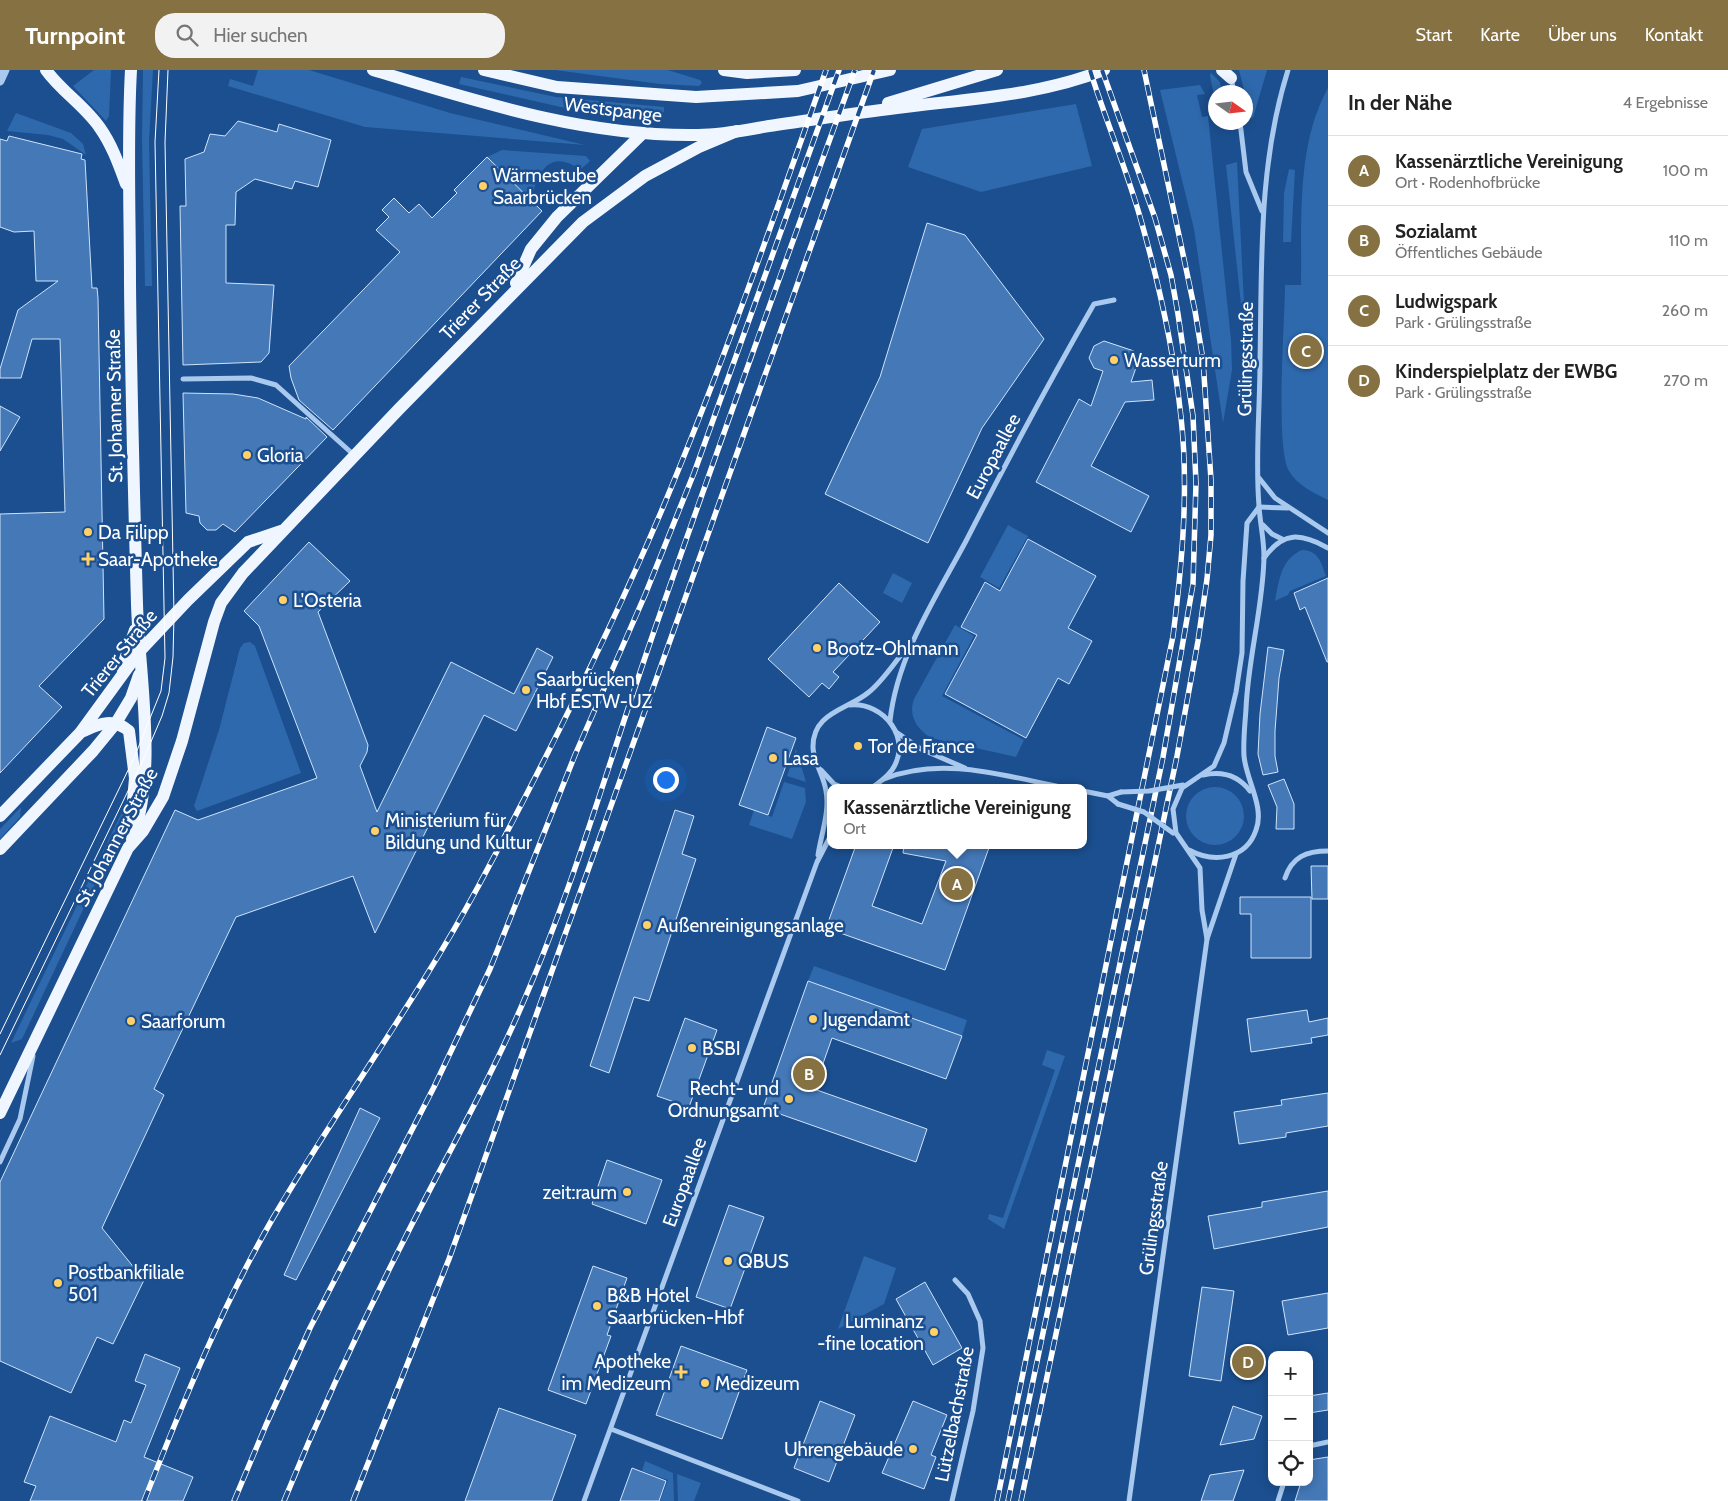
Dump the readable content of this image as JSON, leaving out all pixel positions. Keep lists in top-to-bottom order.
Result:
{
  "streets": {
    "main road": ["Westspange", "Trierer Straße", "St. Johanner Straße"],
    "street": ["Grülingsstraße", "Europaallee", "Lützelbachstraße"]
  },
  "crossings": [
    ["Westspange", "Trierer Straße"],
    ["Trierer Straße", "St. Johanner Straße"]
  ],
  "places": {
    "other": [
      "Wärmestube Saarbrücken",
      "Wasserturm",
      "Gloria",
      "Da Filipp",
      "L'Osteria",
      "Bootz-Ohlmann",
      "Saarbrücken Hbf ESTW-UZ",
      "Tor de France",
      "Lasa",
      "Ministerium für Bildung und Kultur",
      "Außenreinigungsanlage",
      "Jugendamt",
      "Saarforum",
      "BSBI",
      "Recht- und Ordnungsamt",
      "zeit:raum",
      "QBUS",
      "Postbankfiliale 501",
      "B&B Hotel Saarbrücken-Hbf",
      "Luminanz -fine location",
      "Medizeum",
      "Uhrengebäude"
    ],
    "health": ["Saar-Apotheke", "Apotheke im Medizeum"]
  },
  "north": "right",
  "page": {
    "header": "Turnpoint",
    "search": "Hier suchen",
    "nav": [
      "Start",
      "Karte",
      "Über uns",
      "Kontakt"
    ],
    "heading": ["In der Nähe", "4 Ergebnisse"],
    "list": [
      {
        "mark": "A",
        "name": "Kassenärztliche Vereinigung",
        "note": "Ort · Rodenhofbrücke",
        "value": "100 m"
      },
      {
        "mark": "B",
        "name": "Sozialamt",
        "note": "Öffentliches Gebäude",
        "value": "110 m"
      },
      {
        "mark": "C",
        "name": "Ludwigspark",
        "note": "Park · Grülingsstraße",
        "value": "260 m"
      },
      {
        "mark": "D",
        "name": "Kinderspielplatz der EWBG",
        "note": "Park · Grülingsstraße",
        "value": "270 m"
      }
    ],
    "pins": [
      "C",
      "A",
      "B",
      "D"
    ],
    "popup": ["Kassenärztliche Vereinigung", "Ort"],
    "map_buttons": ["+", "−"]
  }
}
